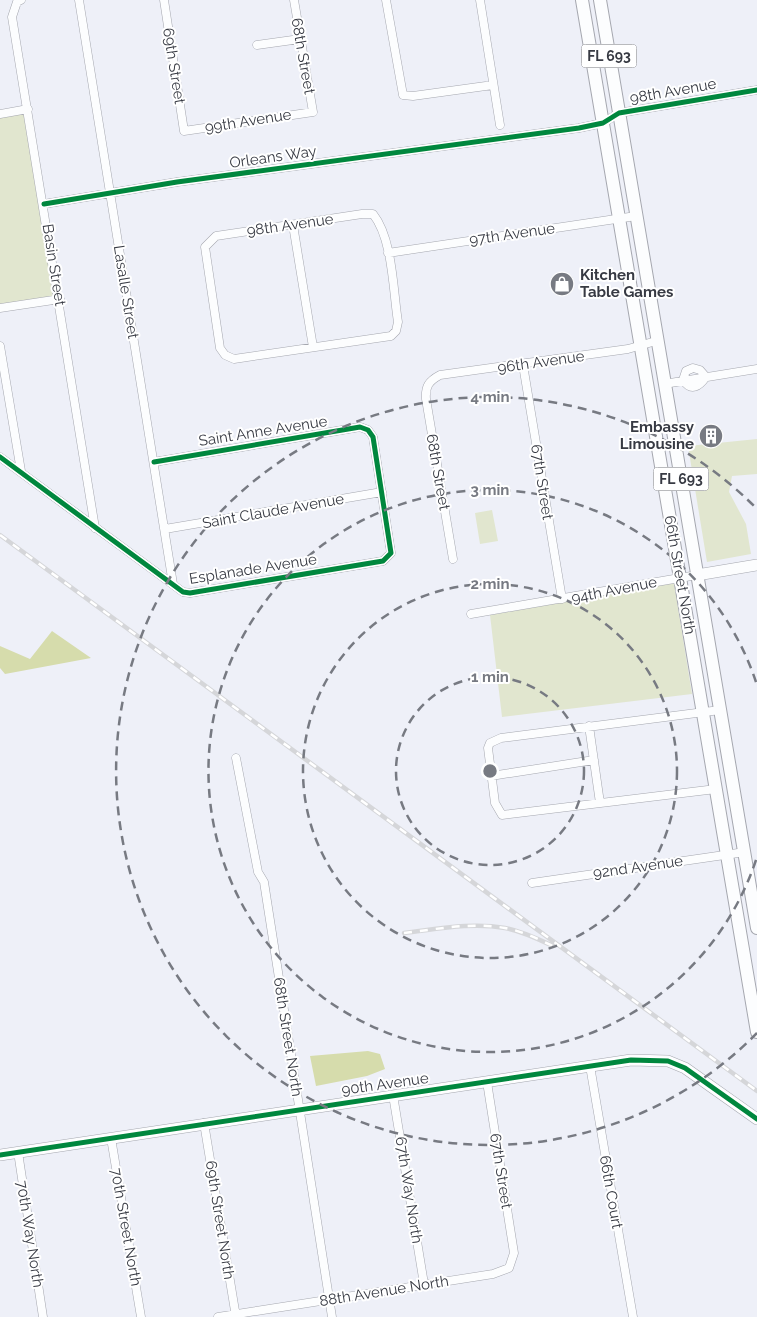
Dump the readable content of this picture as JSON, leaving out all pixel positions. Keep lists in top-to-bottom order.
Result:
{
  "streets": {
    "main road": ["FL 693", "66th Street North"],
    "street": [
      "68th Street",
      "69th Street",
      "98th Avenue",
      "99th Avenue",
      "Orleans Way",
      "97th Avenue",
      "Basin Street",
      "Lasalle Street",
      "96th Avenue",
      "Saint Anne Avenue",
      "67th Street",
      "Saint Claude Avenue",
      "Esplanade Avenue",
      "94th Avenue",
      "92nd Avenue",
      "68th Street North",
      "90th Avenue",
      "67th Way North",
      "66th Court",
      "69th Street North",
      "70th Street North",
      "70th Way North",
      "88th Avenue North"
    ]
  },
  "crossings": [
    ["68th Street", "99th Avenue"],
    ["68th Street", "96th Avenue"],
    ["69th Street", "99th Avenue"],
    ["98th Avenue", "Orleans Way"],
    ["98th Avenue", "97th Avenue"],
    ["98th Avenue", "66th Street North"],
    ["Orleans Way", "Basin Street"],
    ["Orleans Way", "Lasalle Street"],
    ["97th Avenue", "66th Street North"],
    ["Basin Street", "Esplanade Avenue"],
    ["Lasalle Street", "Saint Anne Avenue"],
    ["Lasalle Street", "Saint Claude Avenue"],
    ["Lasalle Street", "Esplanade Avenue"],
    ["96th Avenue", "67th Street"],
    ["96th Avenue", "66th Street North"],
    ["Saint Anne Avenue", "Saint Claude Avenue"],
    ["Saint Anne Avenue", "Esplanade Avenue"],
    ["67th Street", "94th Avenue"],
    ["67th Street", "90th Avenue"],
    ["67th Street", "88th Avenue North"],
    ["Saint Claude Avenue", "Esplanade Avenue"],
    ["66th Street North", "94th Avenue"],
    ["66th Street North", "92nd Avenue"],
    ["68th Street North", "90th Avenue"],
    ["68th Street North", "88th Avenue North"],
    ["90th Avenue", "67th Way North"],
    ["90th Avenue", "66th Court"],
    ["90th Avenue", "69th Street North"],
    ["90th Avenue", "70th Street North"],
    ["90th Avenue", "70th Way North"],
    ["67th Way North", "88th Avenue North"],
    ["69th Street North", "88th Avenue North"]
  ],
  "places": {
    "shop": ["Kitchen Table Games"],
    "building": ["Embassy Limousine"]
  },
  "rings": [
    "4 min",
    "3 min",
    "2 min",
    "1 min"
  ]
}
